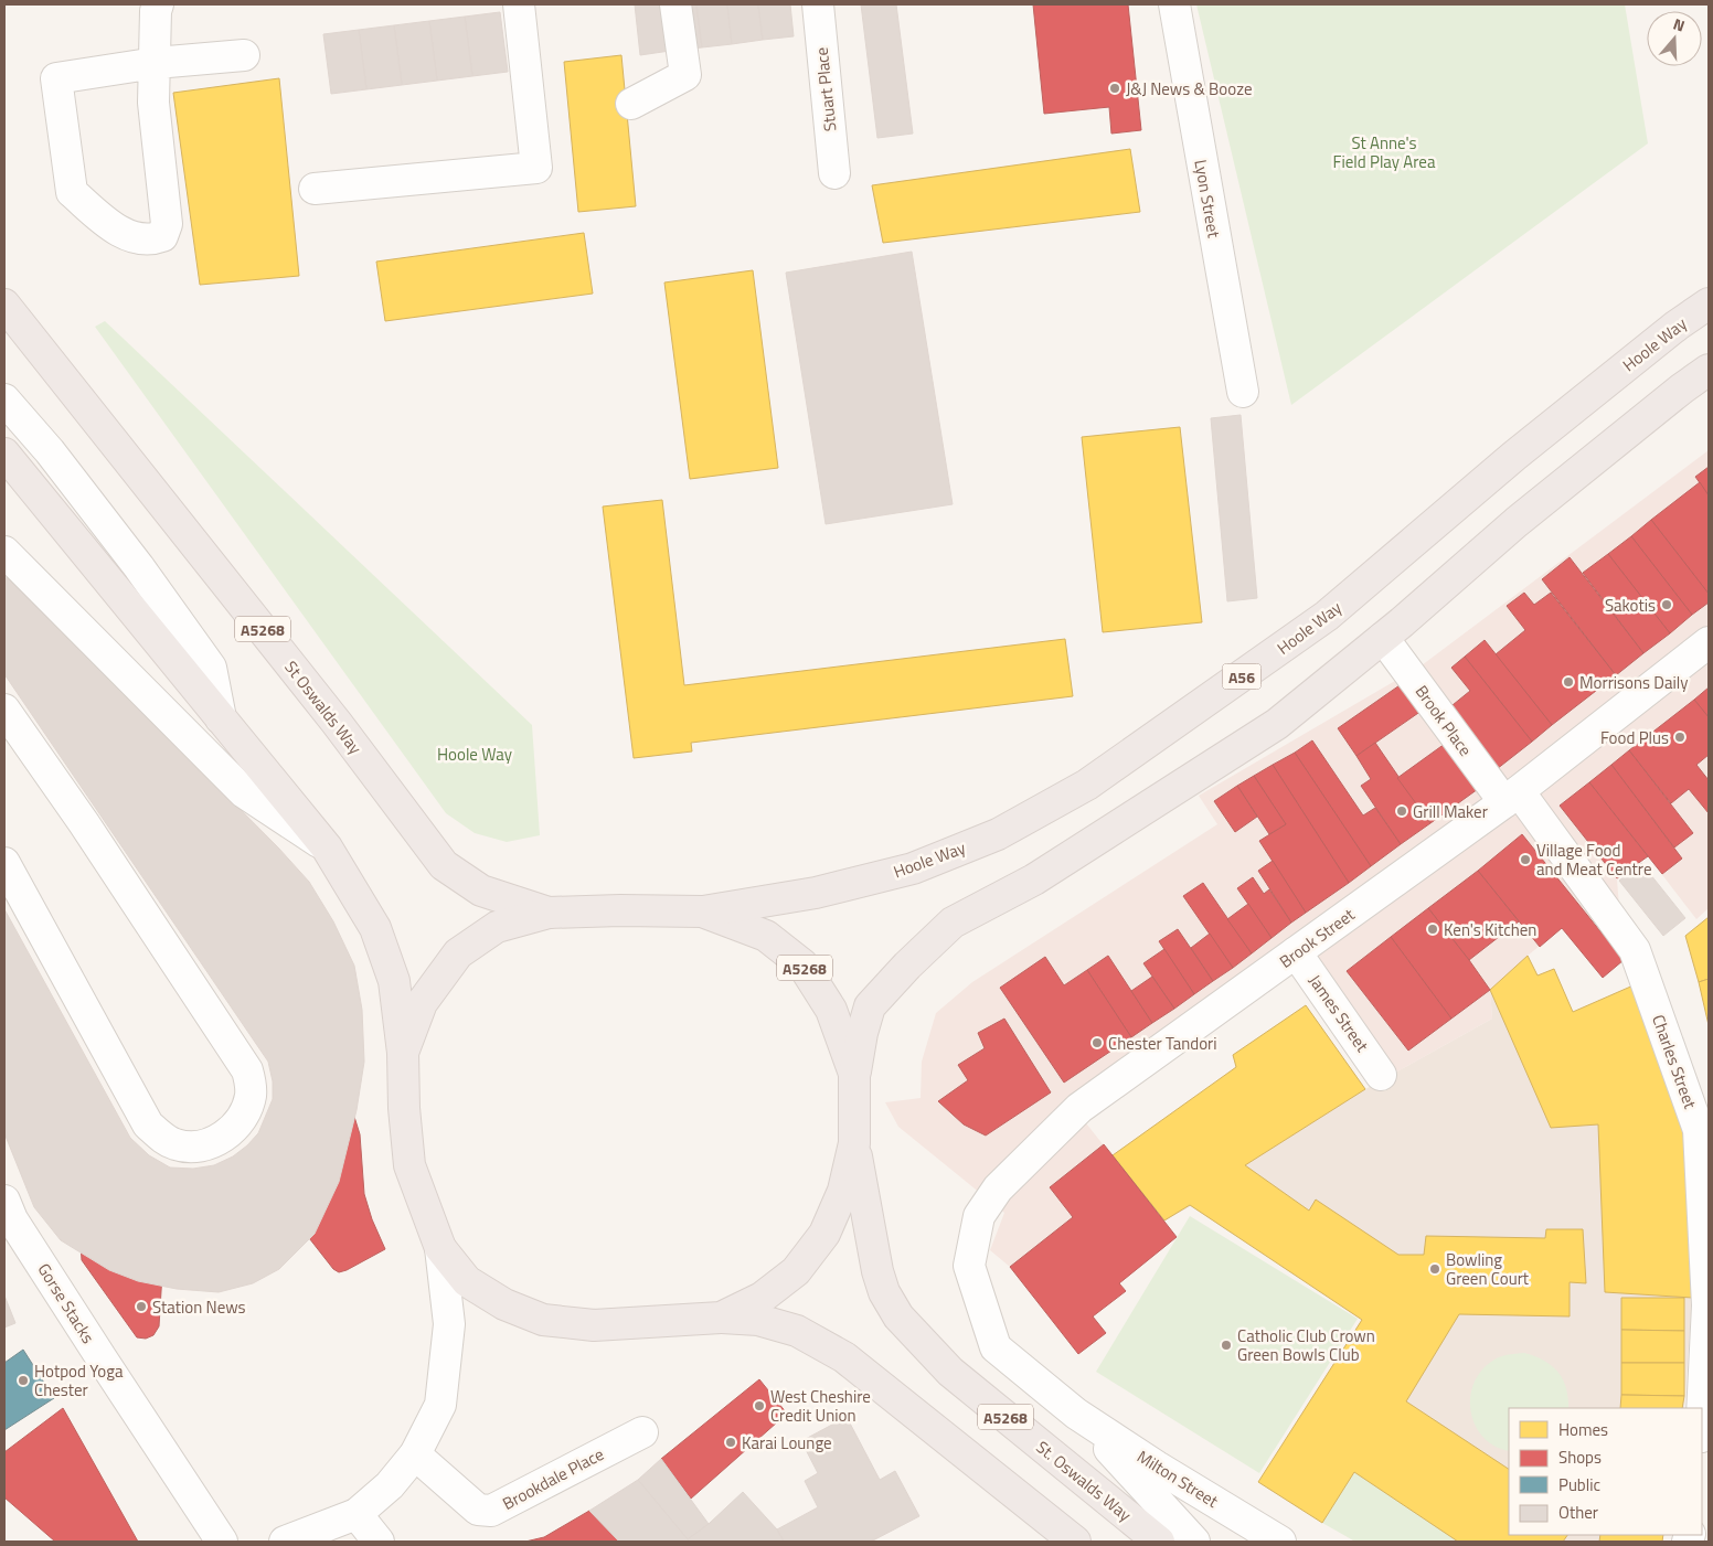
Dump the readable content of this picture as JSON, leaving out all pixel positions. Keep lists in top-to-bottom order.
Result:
{
  "streets": {
    "highway": [
      "Hoole Way",
      "A5268",
      "A56",
      "St Oswalds Way",
      "St. Oswalds Way"
    ],
    "street": [
      "Stuart Place",
      "Lyon Street",
      "Brook Place",
      "Brook Street",
      "James Street",
      "Charles Street",
      "Gorse Stacks",
      "Brookdale Place",
      "Milton Street"
    ]
  },
  "crossings": [
    ["Hoole Way", "A5268"],
    ["A5268", "St Oswalds Way"],
    ["Brook Place", "Brook Street"],
    ["Brook Place", "Charles Street"],
    ["Brook Street", "James Street"],
    ["Brook Street", "Charles Street"],
    ["Brook Street", "Milton Street"]
  ],
  "parks": ["St Anne's Field Play Area", "Hoole Way"],
  "places": [
    "J&J News & Booze",
    "Sakotis",
    "Morrisons Daily",
    "Food Plus",
    "Grill Maker",
    "Village Food and Meat Centre",
    "Ken's Kitchen",
    "Chester Tandori",
    "Bowling Green Court",
    "Station News",
    "Catholic Club Crown Green Bowls Club",
    "Hotpod Yoga Chester",
    "West Cheshire Credit Union",
    "Karai Lounge"
  ],
  "legend": [
    "Homes",
    "Shops",
    "Public",
    "Other"
  ],
  "north": "top"
}
